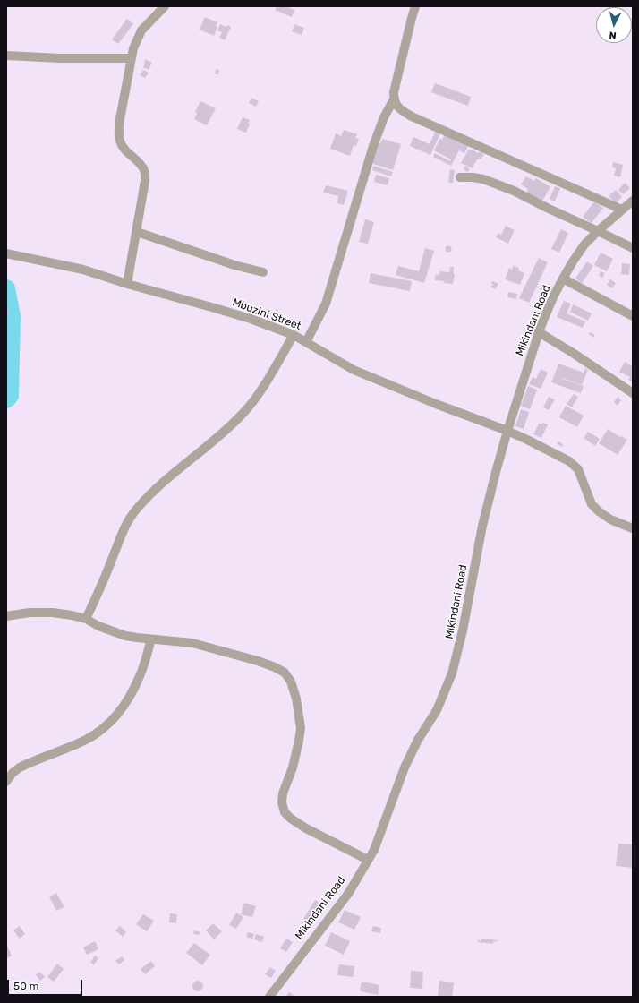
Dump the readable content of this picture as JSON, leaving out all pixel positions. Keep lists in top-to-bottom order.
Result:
{
  "streets": {
    "street": ["Mbuzini Street", "Mikindani Road"]
  },
  "crossings": [
    ["Mbuzini Street", "Mikindani Road"]
  ],
  "scale_bar": "50 m",
  "north": "bottom"
}
